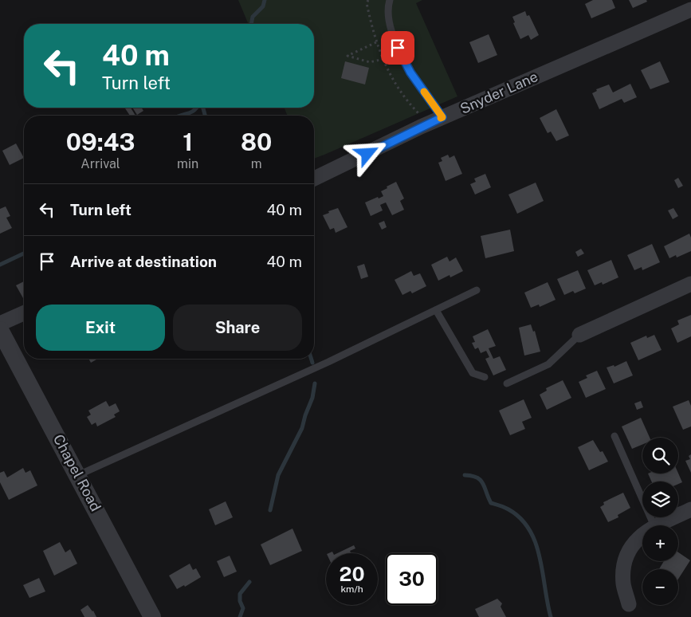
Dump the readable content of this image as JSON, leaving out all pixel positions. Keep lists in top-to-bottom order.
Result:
{
  "streets": {
    "street": ["Snyder Lane", "Chapel Road"]
  },
  "page": {
    "turn": ["40 m", "Turn left"],
    "eta": [
      "09:43",
      "Arrival",
      "1",
      "min",
      "80",
      "m"
    ],
    "list": [
      {
        "name": "Turn left",
        "value": "40 m"
      },
      {
        "name": "Arrive at destination",
        "value": "40 m"
      }
    ],
    "buttons": ["Exit", "Share"],
    "map_buttons": ["+", "−"],
    "speed": "20 km/h",
    "limit": "30"
  }
}
